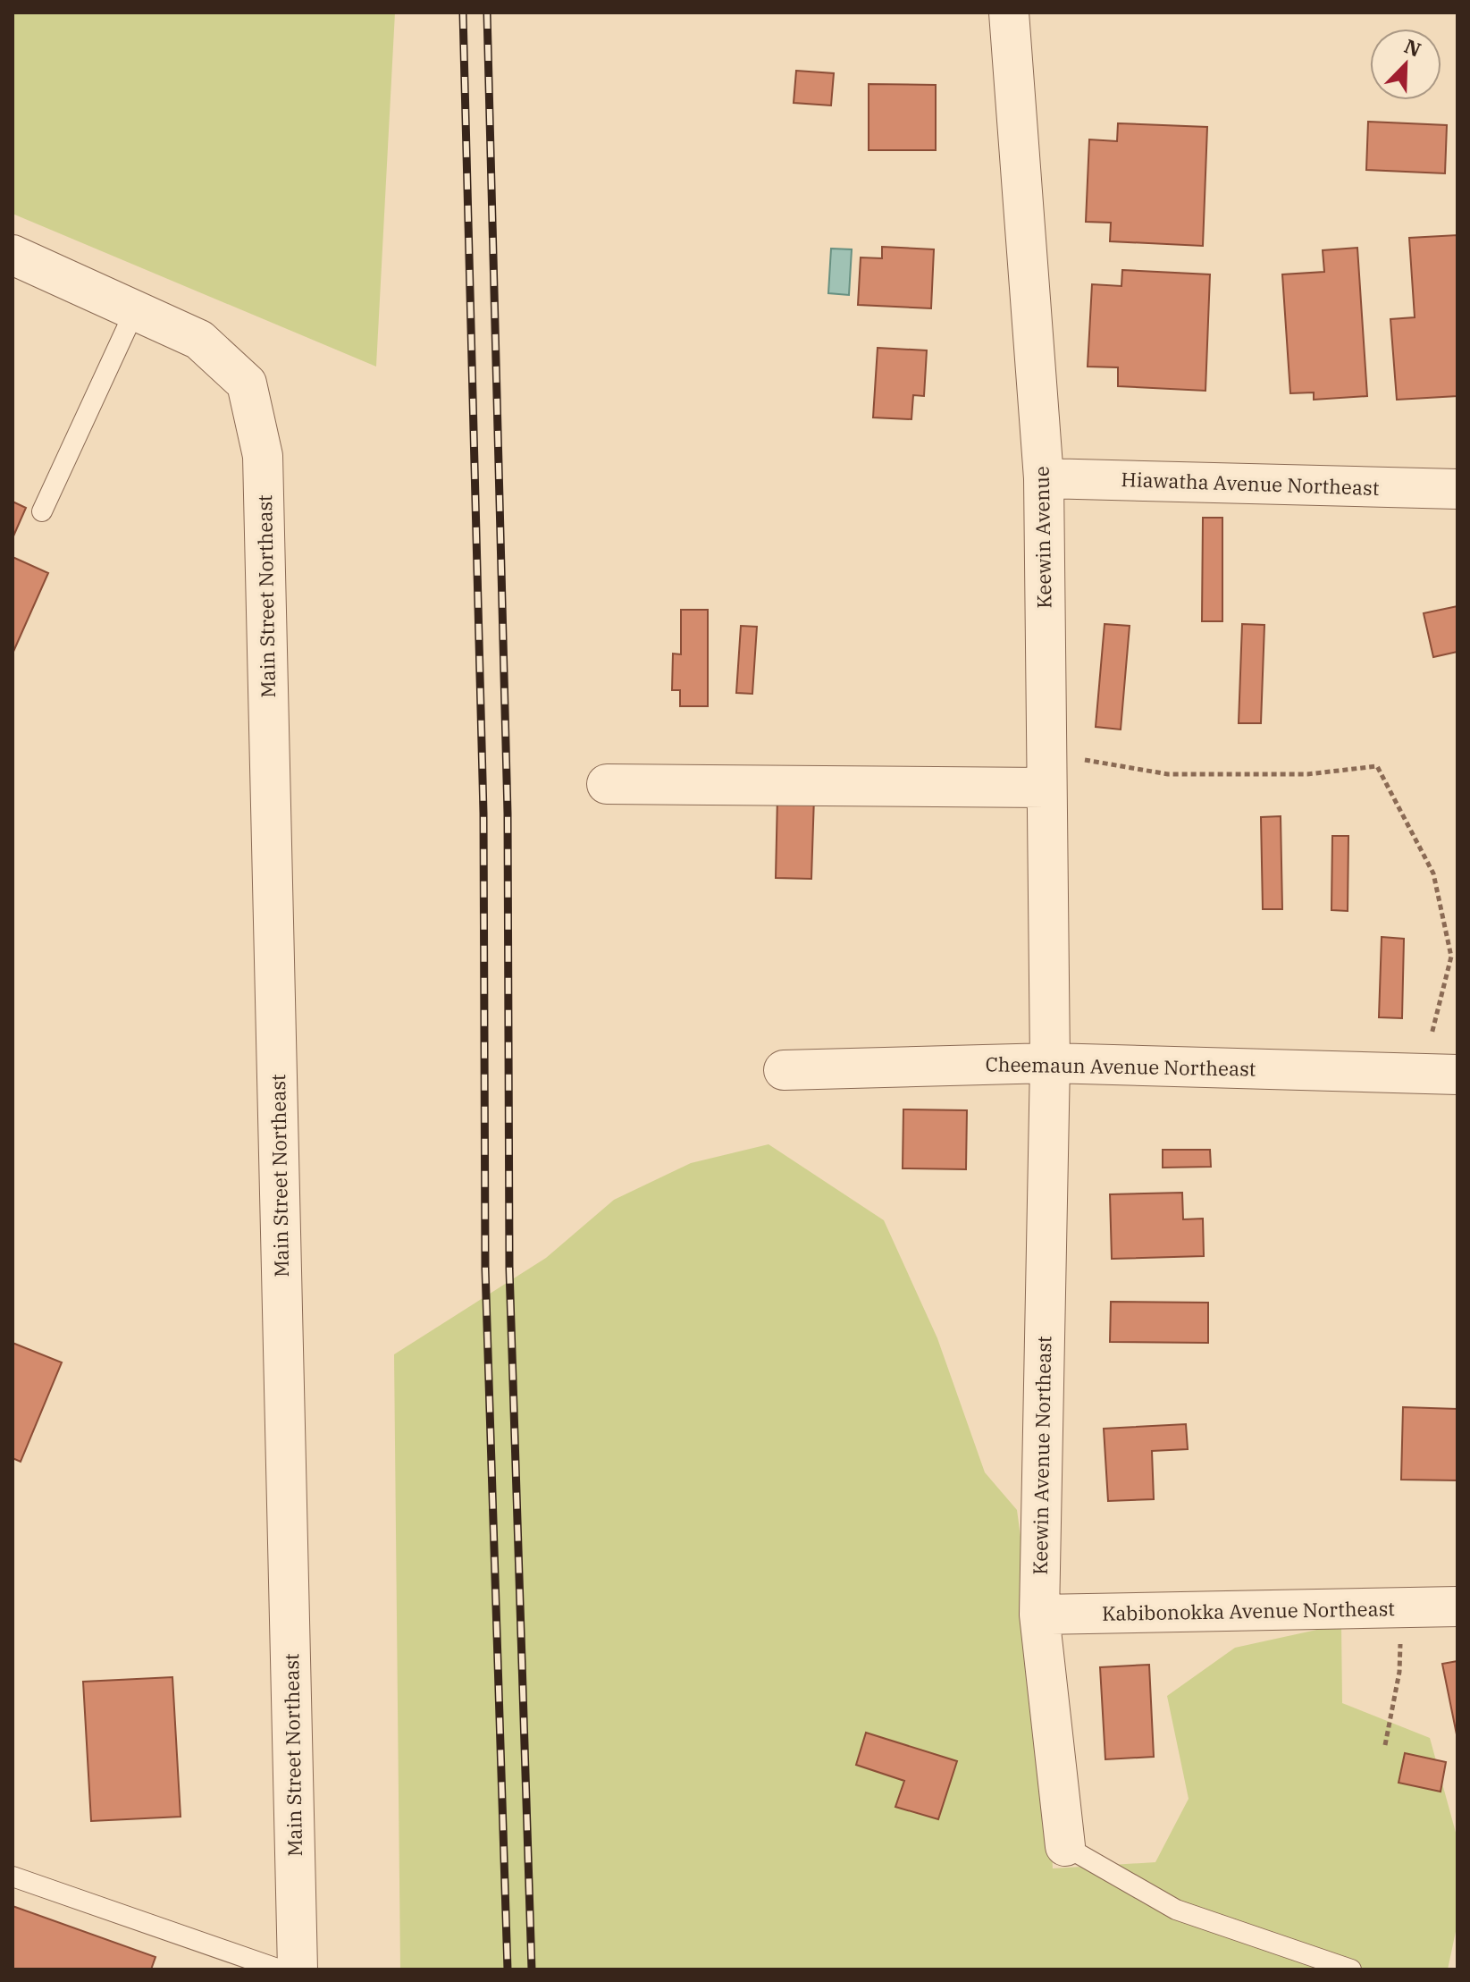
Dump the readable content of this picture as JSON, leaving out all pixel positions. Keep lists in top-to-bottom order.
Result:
{
  "streets": {
    "street": [
      "Hiawatha Avenue Northeast",
      "Keewin Avenue",
      "Main Street Northeast",
      "Cheemaun Avenue Northeast",
      "Keewin Avenue Northeast",
      "Kabibonokka Avenue Northeast"
    ]
  },
  "crossings": [
    ["Hiawatha Avenue Northeast", "Keewin Avenue"],
    ["Keewin Avenue", "Cheemaun Avenue Northeast"],
    ["Keewin Avenue", "Keewin Avenue Northeast"],
    ["Cheemaun Avenue Northeast", "Keewin Avenue Northeast"],
    ["Keewin Avenue Northeast", "Kabibonokka Avenue Northeast"]
  ],
  "north": "top right"
}
